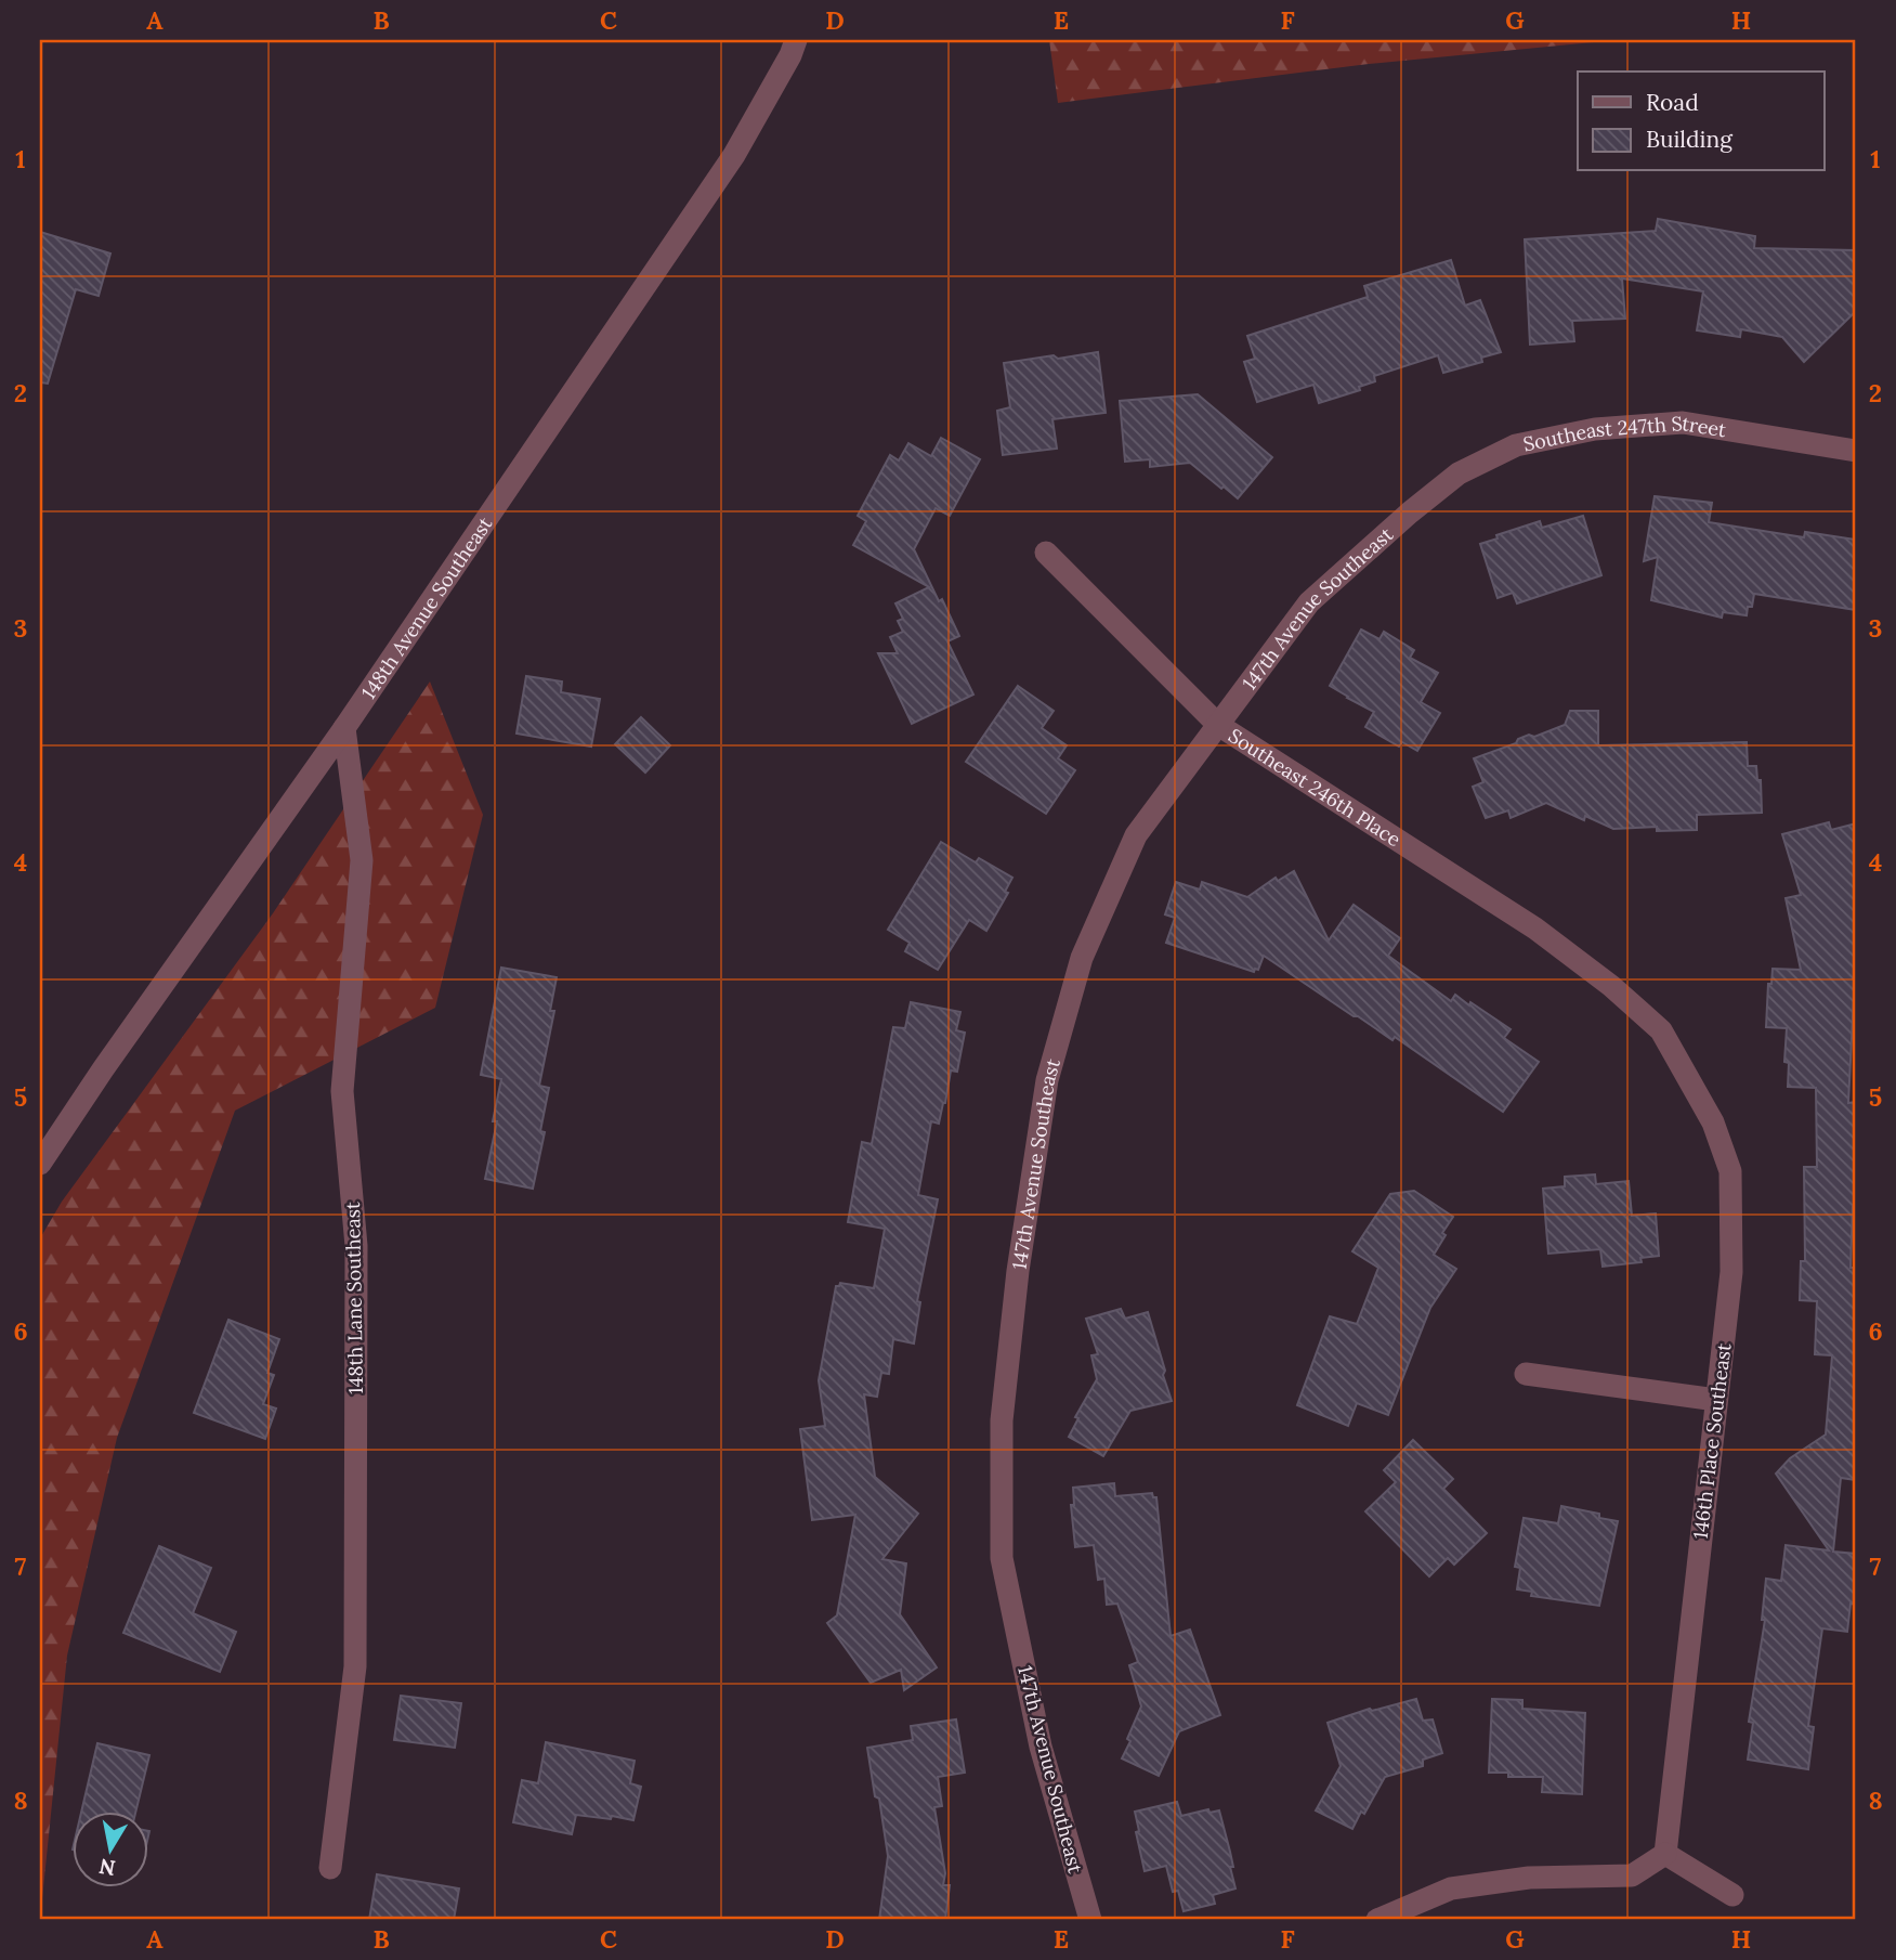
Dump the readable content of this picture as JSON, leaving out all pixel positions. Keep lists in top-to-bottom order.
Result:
{
  "streets": {
    "street": [
      "Southeast 247th Street",
      "148th Avenue Southeast",
      "147th Avenue Southeast",
      "Southeast 246th Place",
      "148th Lane Southeast",
      "146th Place Southeast"
    ]
  },
  "crossings": [
    ["Southeast 247th Street", "147th Avenue Southeast"],
    ["148th Avenue Southeast", "148th Lane Southeast"],
    ["147th Avenue Southeast", "Southeast 246th Place"],
    ["Southeast 246th Place", "146th Place Southeast"]
  ],
  "legend": ["Road", "Building"],
  "north": "bottom",
  "grid": {
    "columns": [
      "A",
      "B",
      "C",
      "D",
      "E",
      "F",
      "G",
      "H"
    ],
    "rows": [
      "1",
      "2",
      "3",
      "4",
      "5",
      "6",
      "7",
      "8"
    ]
  }
}
